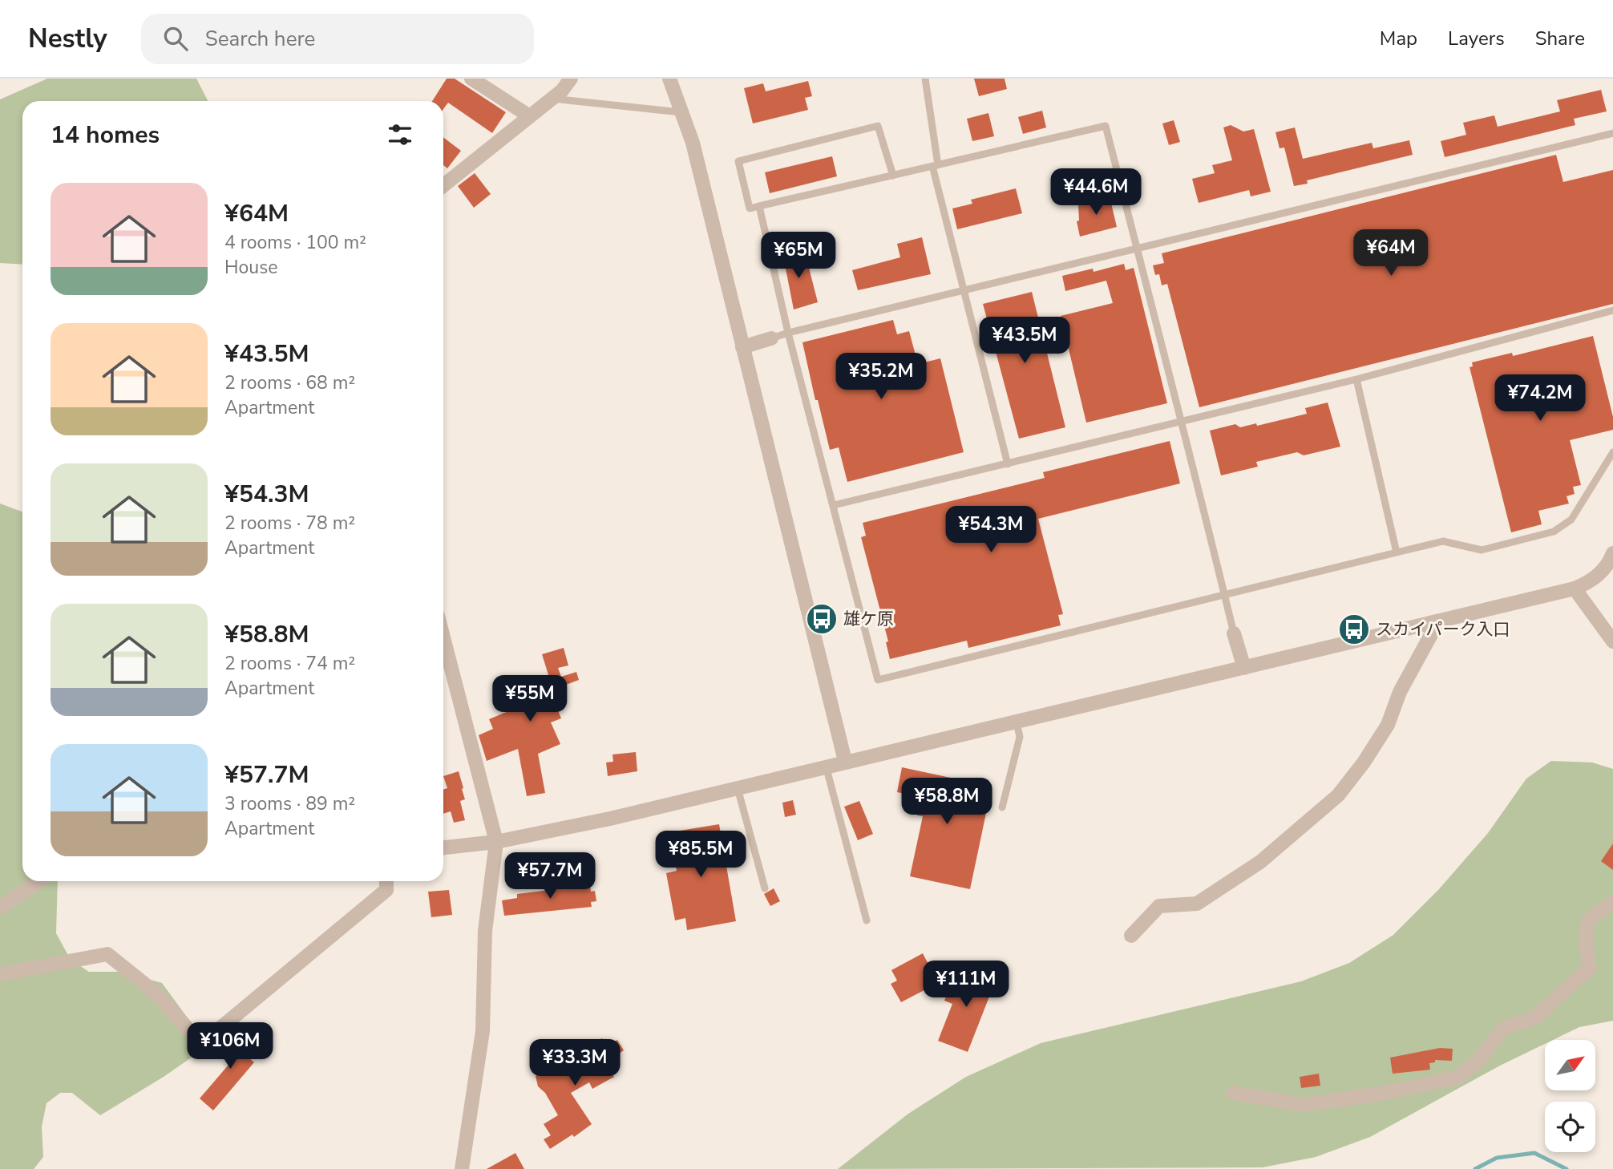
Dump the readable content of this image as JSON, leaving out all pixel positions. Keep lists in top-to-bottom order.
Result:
{
  "places": {
    "bus stop": ["雄ケ原", "スカイパーク入口"]
  },
  "north": "top right",
  "page": {
    "header": "Nestly",
    "search": "Search here",
    "nav": ["Map", "Layers", "Share"],
    "heading": "14 homes",
    "price": [
      "¥44.6M",
      "¥64M",
      "¥65M",
      "¥43.5M",
      "¥35.2M",
      "¥74.2M",
      "¥54.3M",
      "¥55M",
      "¥58.8M",
      "¥85.5M",
      "¥57.7M",
      "¥111M",
      "¥106M",
      "¥33.3M"
    ],
    "list": [
      {
        "name": "¥64M",
        "note": "4 rooms · 100 m² · House"
      },
      {
        "name": "¥43.5M",
        "note": "2 rooms · 68 m² · Apartment"
      },
      {
        "name": "¥54.3M",
        "note": "2 rooms · 78 m² · Apartment"
      },
      {
        "name": "¥58.8M",
        "note": "2 rooms · 74 m² · Apartment"
      },
      {
        "name": "¥57.7M",
        "note": "3 rooms · 89 m² · Apartment"
      }
    ]
  }
}
